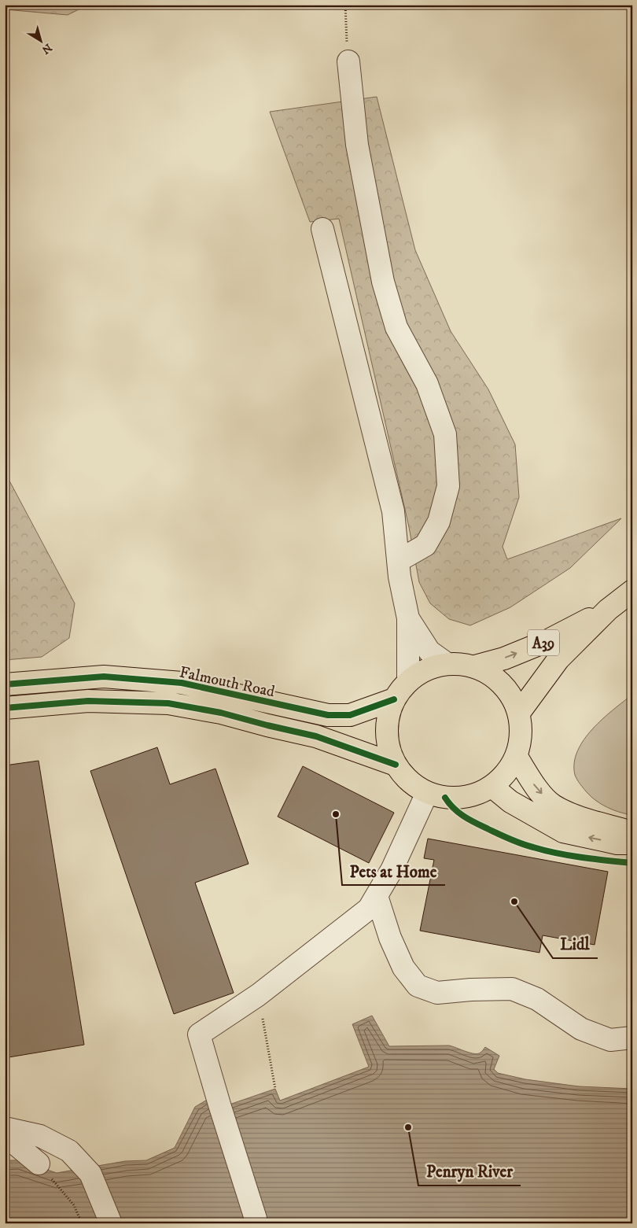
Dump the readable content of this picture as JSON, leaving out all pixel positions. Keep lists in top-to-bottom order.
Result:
{
  "streets": {
    "main road": ["A39", "Falmouth Road"]
  },
  "crossings": [
    ["A39", "Falmouth Road"]
  ],
  "places": ["Pets at Home", "Lidl", "Penryn River"],
  "north": "bottom right"
}
